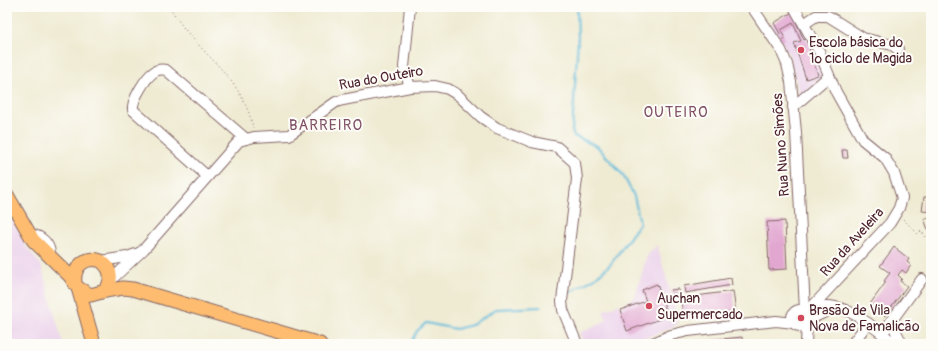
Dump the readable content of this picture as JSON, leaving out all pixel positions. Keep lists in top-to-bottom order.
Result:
{
  "streets": {
    "street": ["Rua do Outeiro", "Rua Nuno Simões", "Rua da Aveleira"]
  },
  "crossings": [
    ["Rua Nuno Simões", "Rua da Aveleira"]
  ],
  "districts": ["OUTEIRO", "BARREIRO"],
  "places": ["Escola básica do 1º ciclo de Magida", "Auchan Supermercado", "Brasão de Vila Nova de Famalicão"]
}
